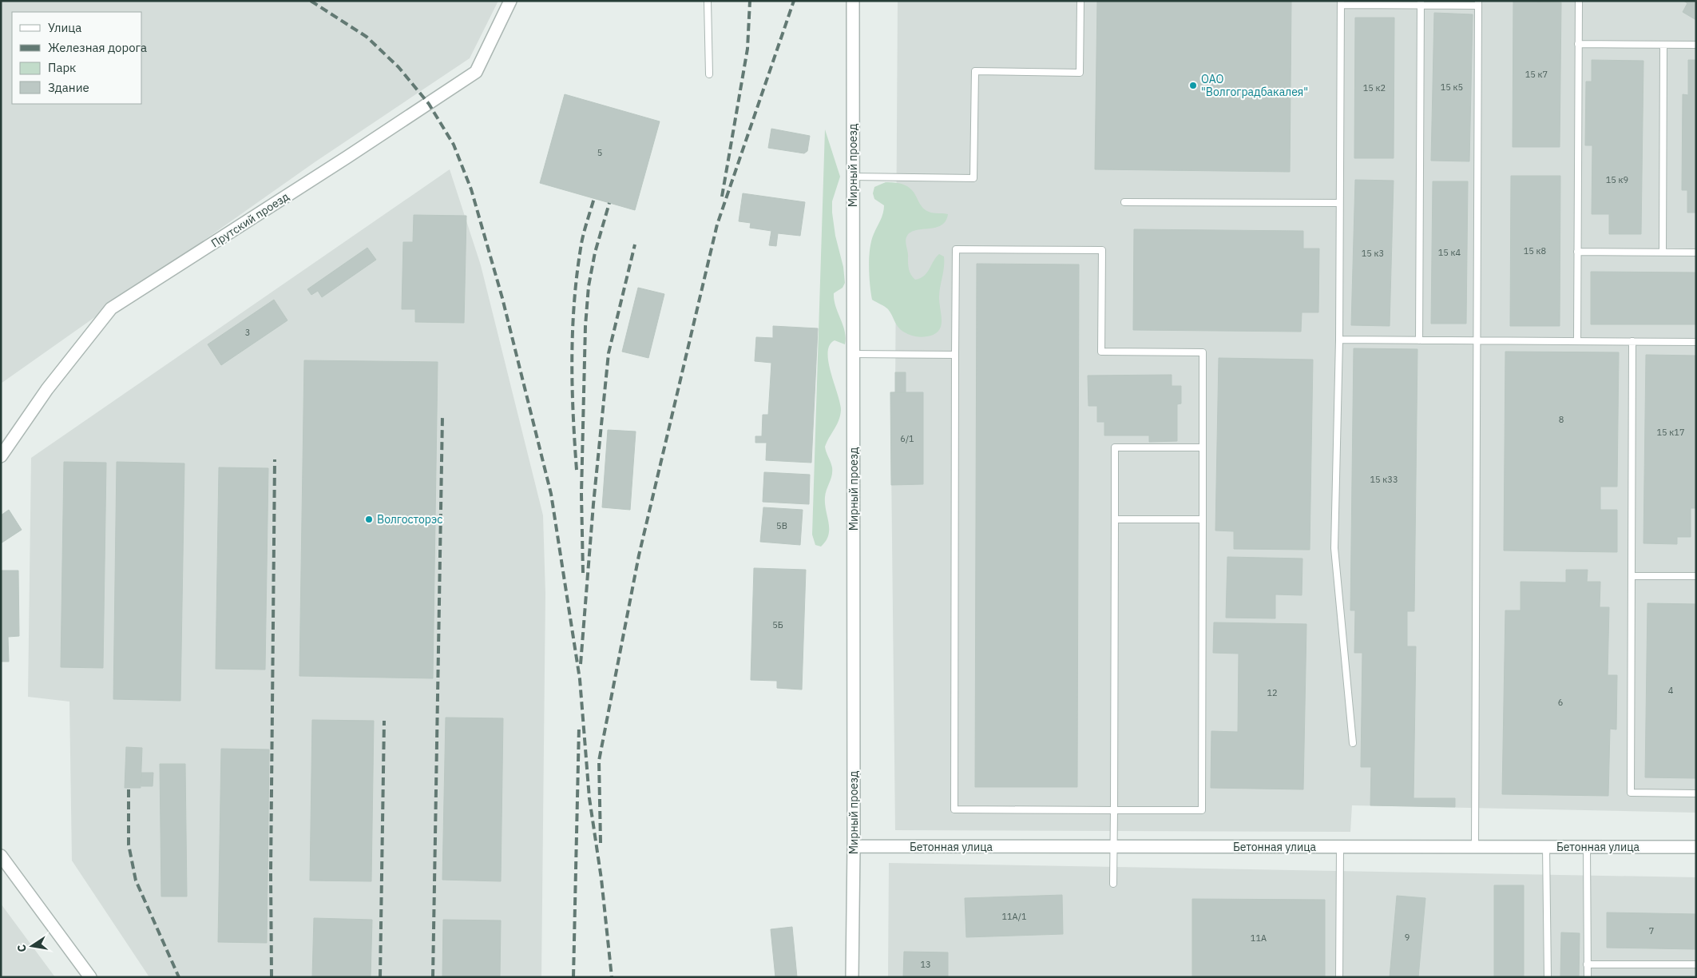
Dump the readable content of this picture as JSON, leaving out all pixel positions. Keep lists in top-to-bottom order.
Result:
{
  "streets": {
    "street": ["Мирный проезд", "Прутский проезд", "Бетонная улица"]
  },
  "crossings": [
    ["Мирный проезд", "Бетонная улица"]
  ],
  "places": ["ОАО \"Волгоградбакалея\"", "Волгосторэс"],
  "house_numbers": [
    "15 к7",
    "15 к5",
    "15 к2",
    "5",
    "15 к9",
    "15 к8",
    "15 к4",
    "15 к3",
    "3",
    "8",
    "15 к17",
    "6/1",
    "15 к33",
    "5В",
    "5Б",
    "4",
    "12",
    "6",
    "11А/1",
    "7",
    "9",
    "11А",
    "13"
  ],
  "legend": [
    "Улица",
    "Железная дорога",
    "Парк",
    "Здание"
  ],
  "north": "left"
}
